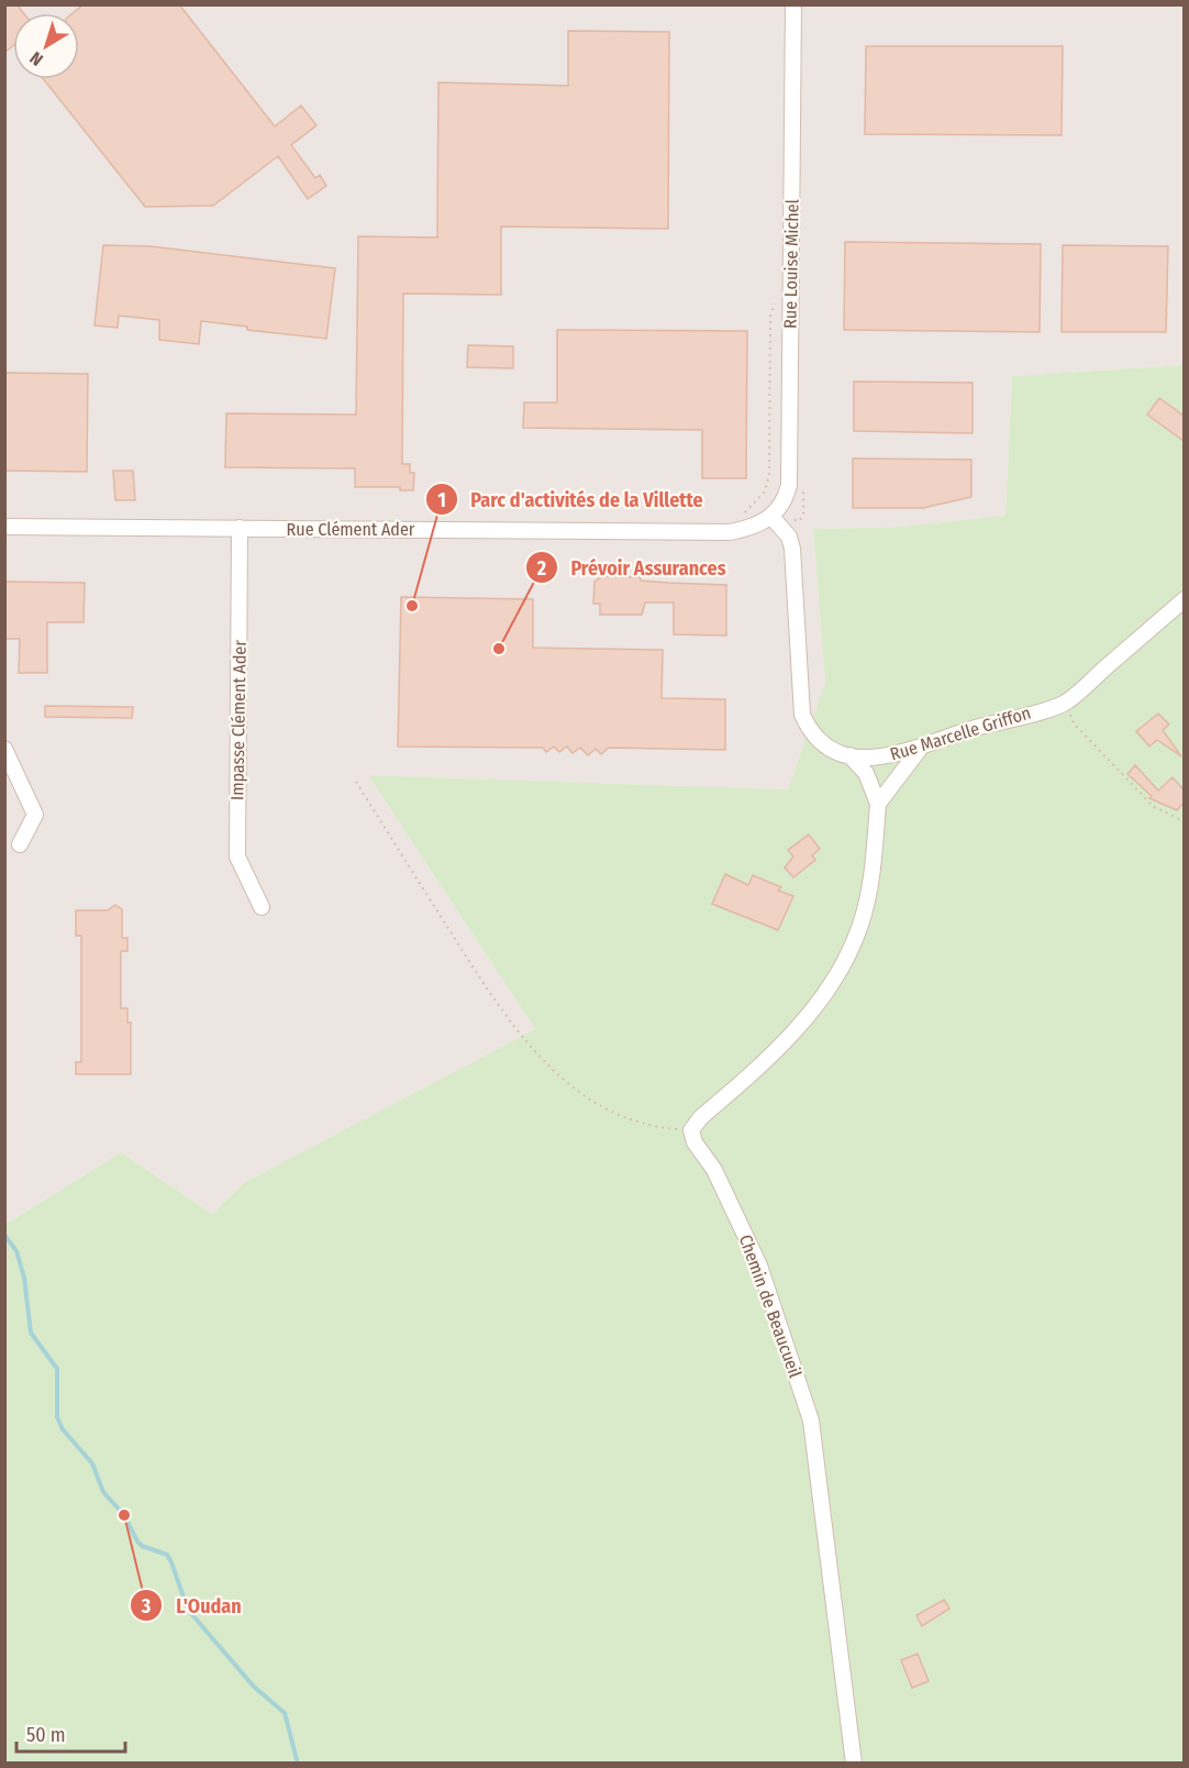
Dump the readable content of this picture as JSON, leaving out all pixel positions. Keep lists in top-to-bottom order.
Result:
{
  "streets": {
    "street": [
      "Rue Louise Michel",
      "Rue Clément Ader",
      "Impasse Clément Ader",
      "Rue Marcelle Griffon",
      "Chemin de Beaucueil"
    ]
  },
  "crossings": [
    ["Rue Louise Michel", "Rue Clément Ader"],
    ["Rue Louise Michel", "Rue Marcelle Griffon"],
    ["Rue Clément Ader", "Impasse Clément Ader"],
    ["Rue Clément Ader", "Rue Marcelle Griffon"]
  ],
  "places": ["Parc d'activités de la Villette", "Prévoir Assurances", "L'Oudan"],
  "scale_bar": "50 m",
  "north": "bottom left"
}
